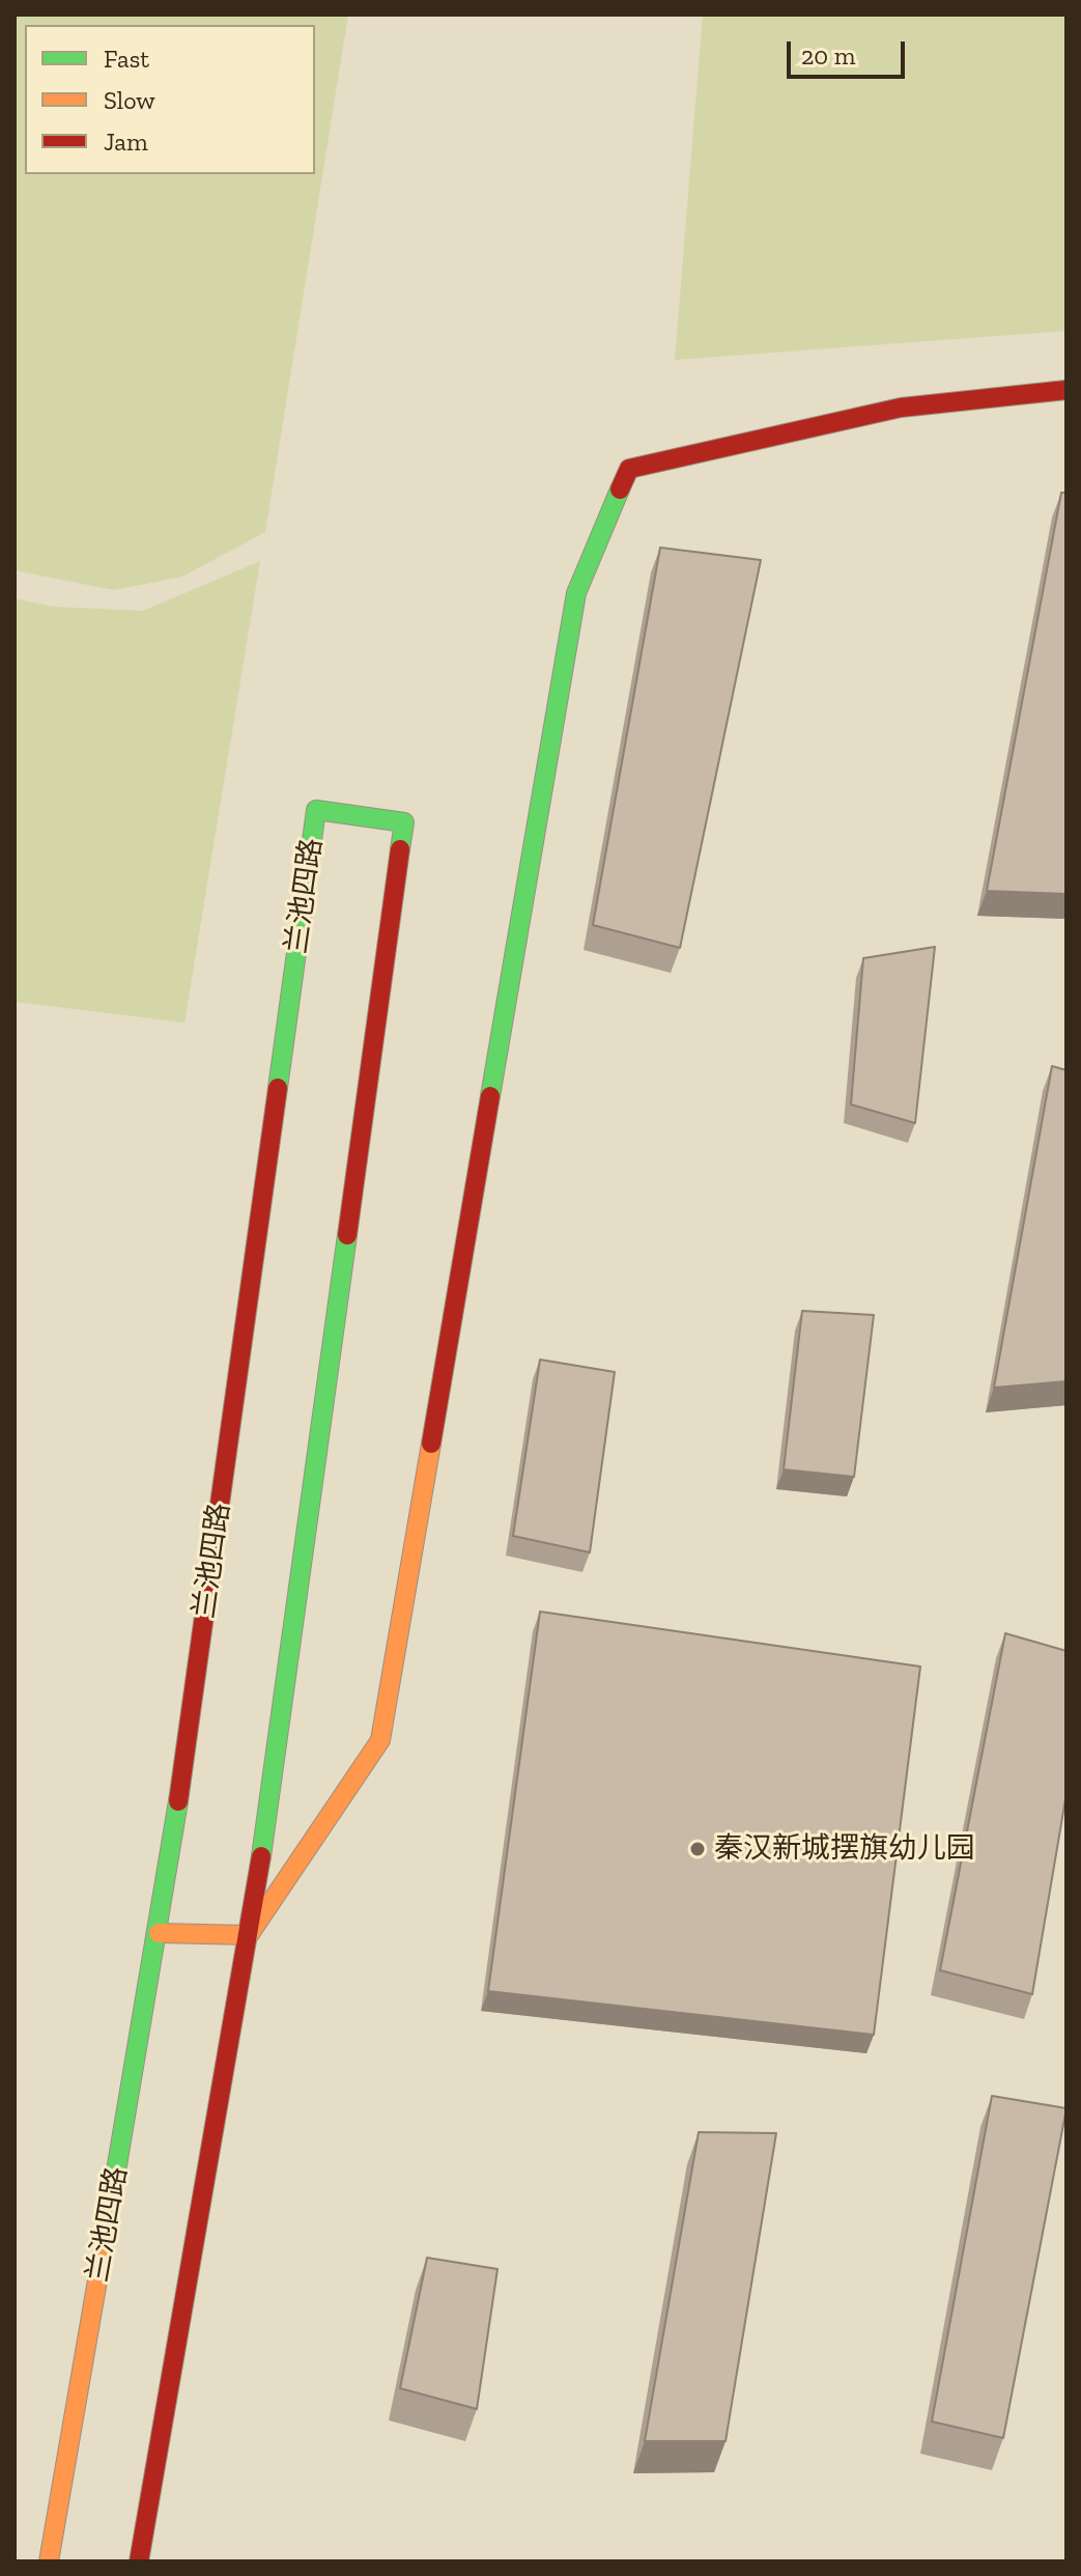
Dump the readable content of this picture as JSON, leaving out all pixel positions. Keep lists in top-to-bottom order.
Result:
{
  "streets": {
    "street": ["兰池四路"]
  },
  "places": ["秦汉新城摆旗幼儿园"],
  "legend": ["Fast", "Slow", "Jam"],
  "scale_bar": "20 m"
}
